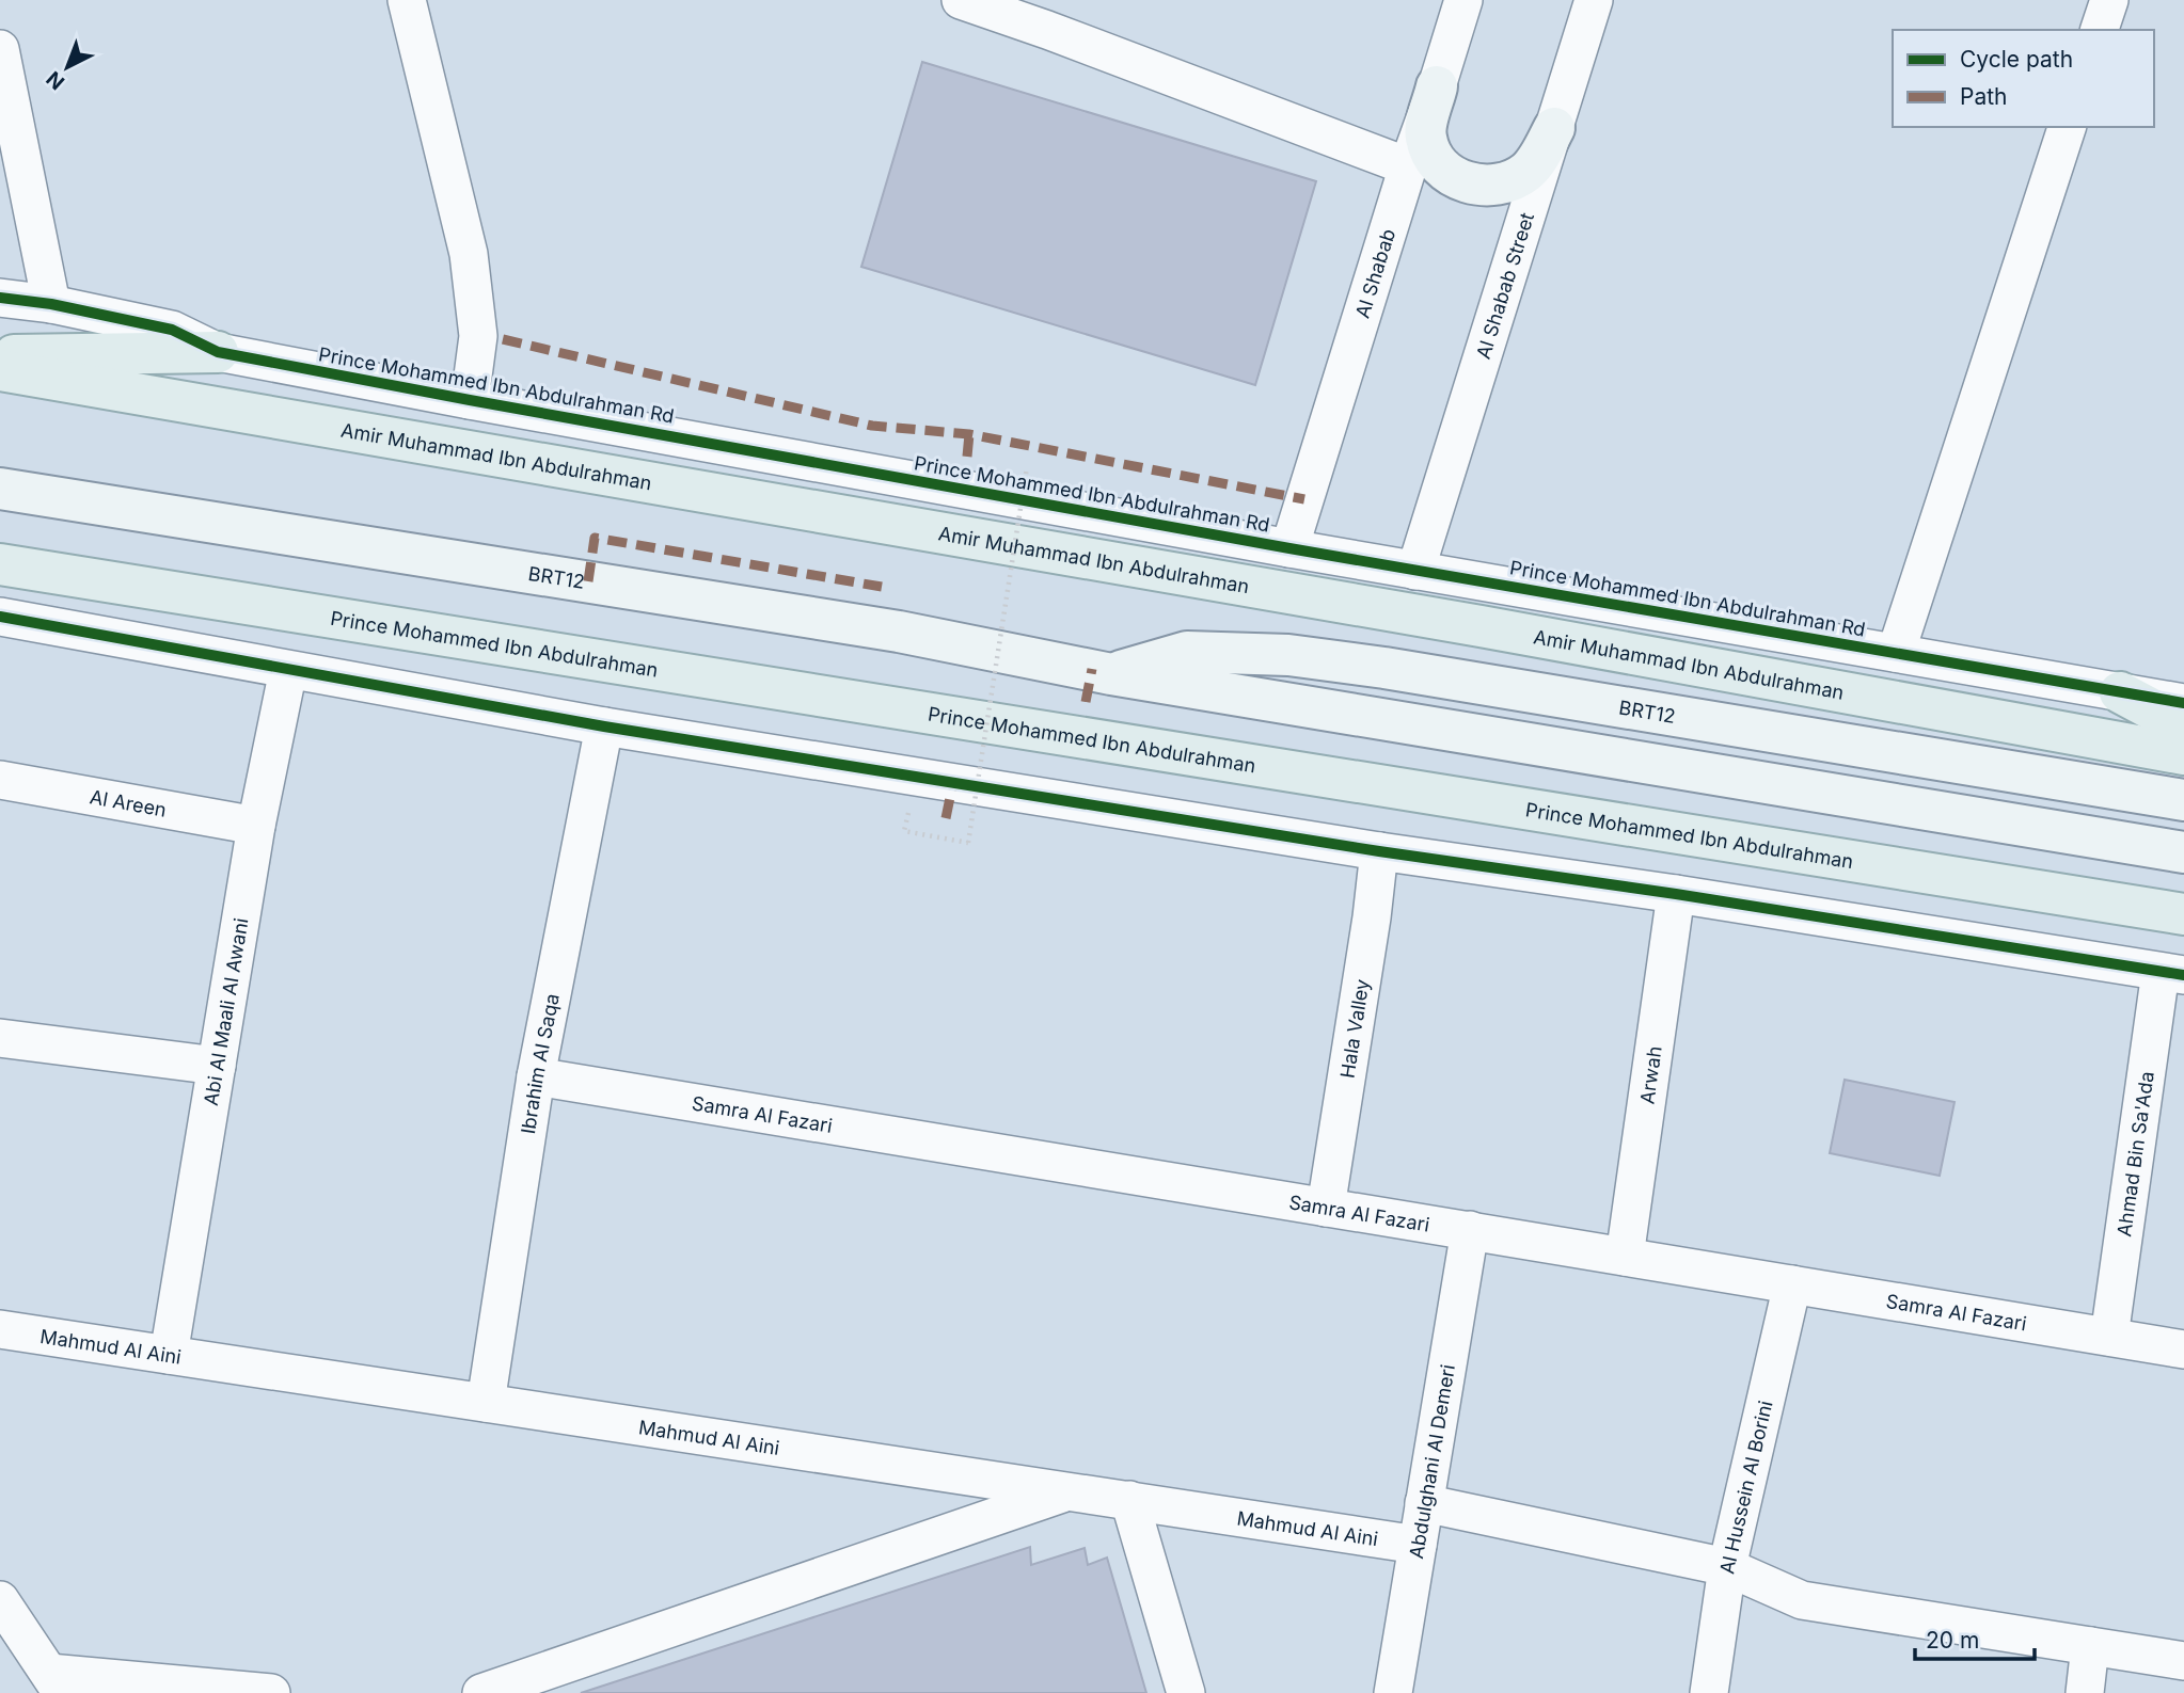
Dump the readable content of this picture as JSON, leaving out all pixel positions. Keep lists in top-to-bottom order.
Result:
{
  "streets": {
    "main road": ["Amir Muhammad Ibn Abdulrahman", "BRT12", "Prince Mohammed Ibn Abdulrahman"],
    "street": [
      "Al Shabab",
      "Al Shabab Street",
      "Prince Mohammed Ibn Abdulrahman Rd",
      "Al Areen",
      "Abi Al Maali Al Awani",
      "Hala Valley",
      "Ibrahim Al Saqa",
      "Arwah",
      "Samra Al Fazari",
      "Ahmad Bin Sa'Ada",
      "Mahmud Al Aini",
      "Abdulghani Al Demeri",
      "Al Hussein Al Borini"
    ]
  },
  "crossings": [
    ["Al Shabab", "Prince Mohammed Ibn Abdulrahman Rd"],
    ["Al Shabab Street", "Prince Mohammed Ibn Abdulrahman Rd"],
    ["Al Areen", "Abi Al Maali Al Awani"],
    ["Abi Al Maali Al Awani", "Mahmud Al Aini"],
    ["Hala Valley", "Samra Al Fazari"],
    ["Ibrahim Al Saqa", "Samra Al Fazari"],
    ["Ibrahim Al Saqa", "Mahmud Al Aini"],
    ["Arwah", "Samra Al Fazari"],
    ["Samra Al Fazari", "Ahmad Bin Sa'Ada"],
    ["Samra Al Fazari", "Abdulghani Al Demeri"],
    ["Samra Al Fazari", "Al Hussein Al Borini"],
    ["Mahmud Al Aini", "Abdulghani Al Demeri"]
  ],
  "legend": ["Cycle path", "Path"],
  "scale_bar": "20 m",
  "north": "bottom left"
}
